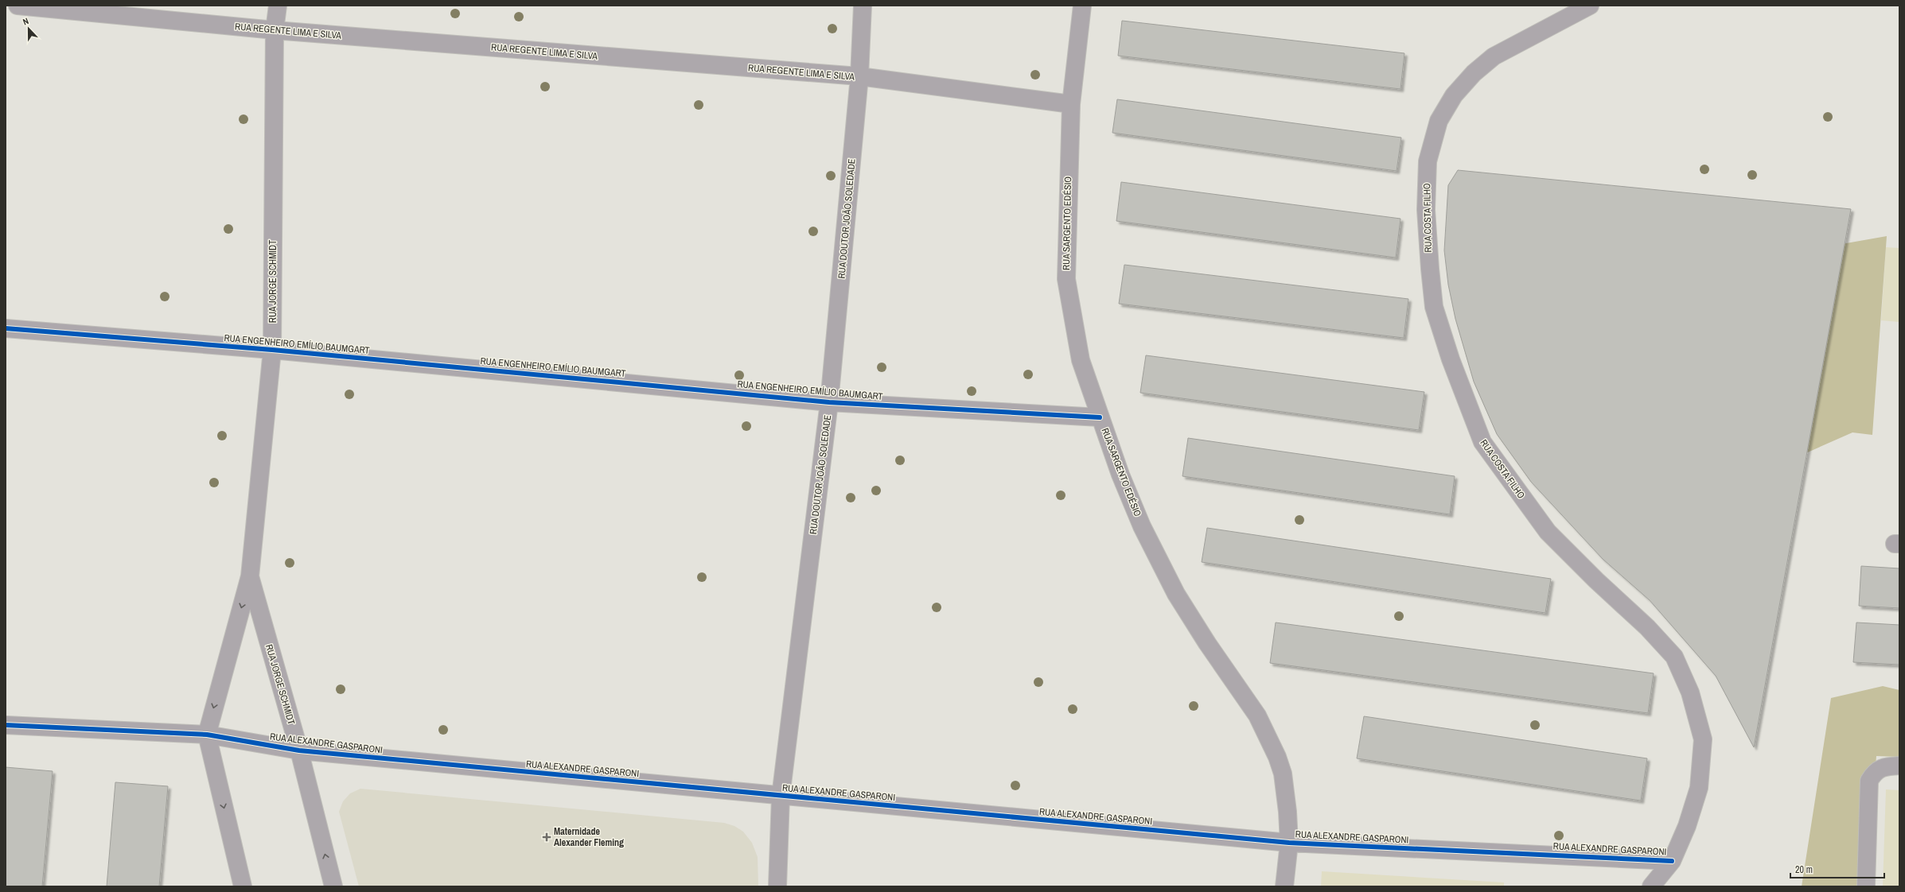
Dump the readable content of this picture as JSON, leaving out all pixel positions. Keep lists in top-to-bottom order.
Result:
{
  "streets": {
    "street": [
      "RUA REGENTE LIMA E SILVA",
      "RUA COSTA FILHO",
      "RUA DOUTOR JOÃO SOLEDADE",
      "RUA SARGENTO EDÉSIO",
      "RUA JORGE SCHMIDT",
      "RUA ENGENHEIRO EMÍLIO BAUMGART",
      "RUA ALEXANDRE GASPARONI"
    ]
  },
  "crossings": [
    ["RUA REGENTE LIMA E SILVA", "RUA DOUTOR JOÃO SOLEDADE"],
    ["RUA REGENTE LIMA E SILVA", "RUA SARGENTO EDÉSIO"],
    ["RUA REGENTE LIMA E SILVA", "RUA JORGE SCHMIDT"],
    ["RUA COSTA FILHO", "RUA ALEXANDRE GASPARONI"],
    ["RUA DOUTOR JOÃO SOLEDADE", "RUA ENGENHEIRO EMÍLIO BAUMGART"],
    ["RUA DOUTOR JOÃO SOLEDADE", "RUA ALEXANDRE GASPARONI"],
    ["RUA SARGENTO EDÉSIO", "RUA ENGENHEIRO EMÍLIO BAUMGART"],
    ["RUA SARGENTO EDÉSIO", "RUA ALEXANDRE GASPARONI"],
    ["RUA JORGE SCHMIDT", "RUA ENGENHEIRO EMÍLIO BAUMGART"],
    ["RUA JORGE SCHMIDT", "RUA ALEXANDRE GASPARONI"]
  ],
  "places": {
    "health": ["Maternidade Alexander Fleming"]
  },
  "scale_bar": "20 m",
  "north": "top"
}
